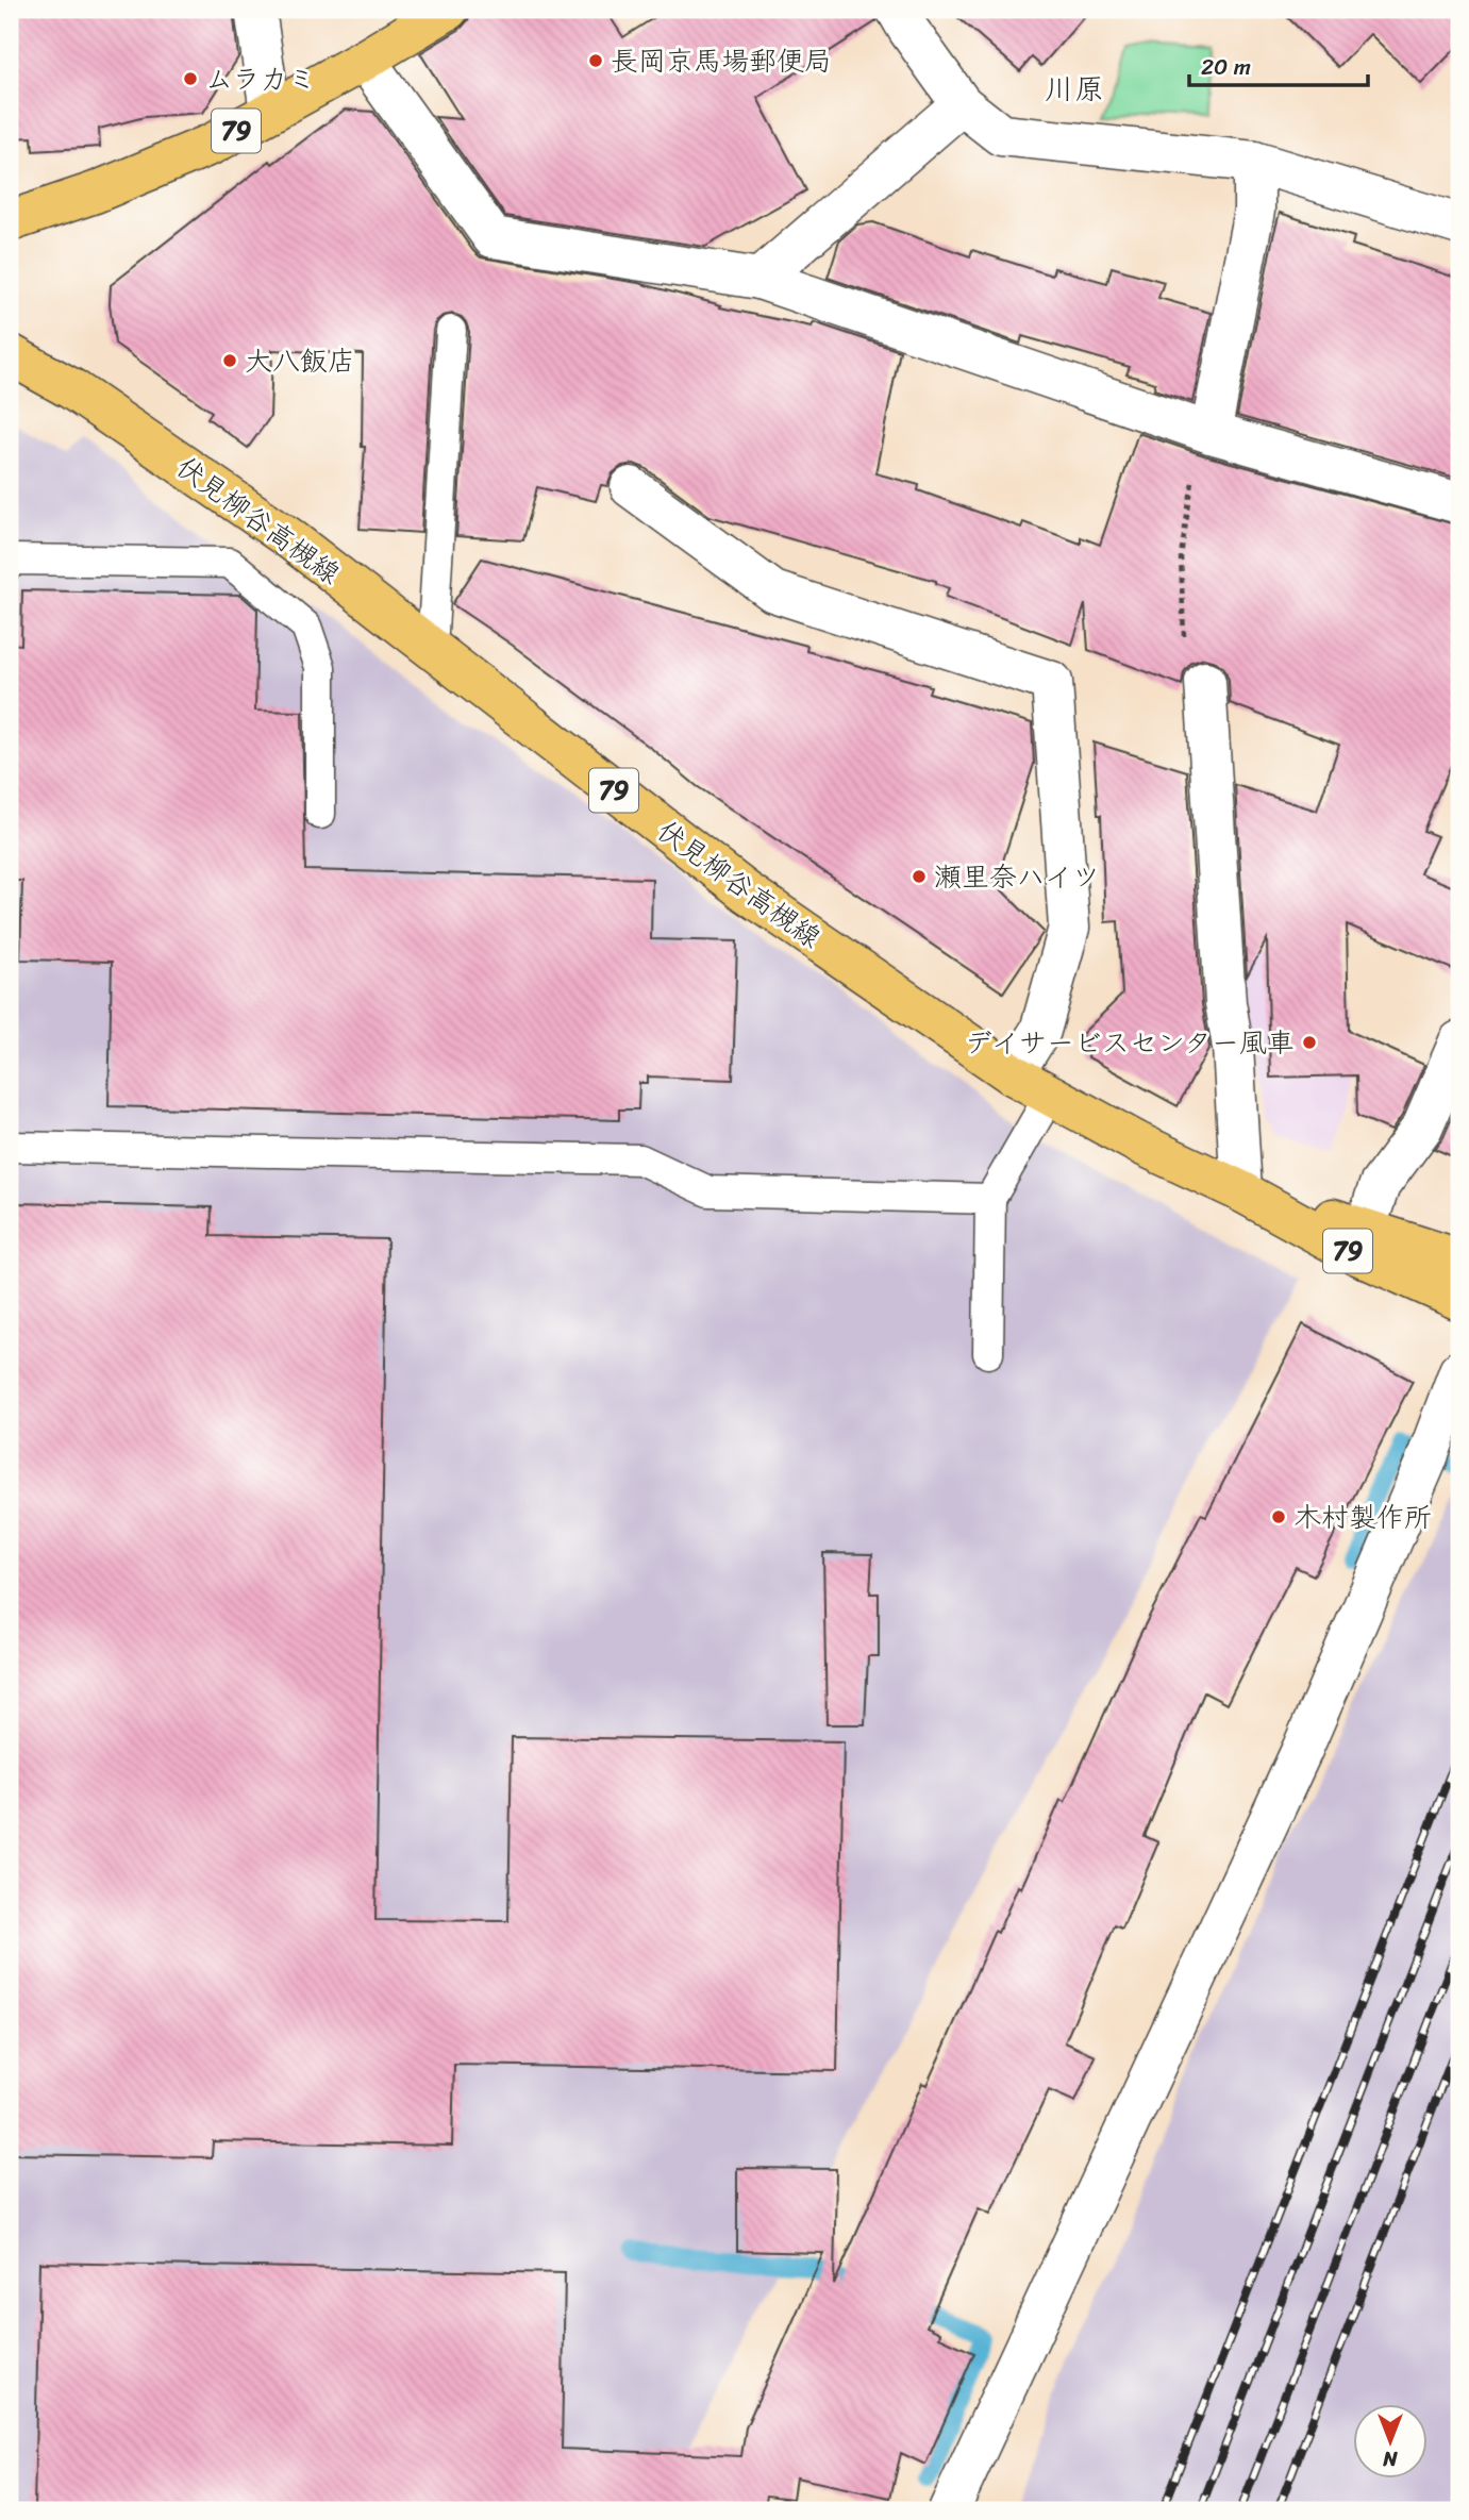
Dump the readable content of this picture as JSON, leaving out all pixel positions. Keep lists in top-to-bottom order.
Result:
{
  "streets": {
    "main road": ["79", "伏見柳谷高槻線"]
  },
  "districts": ["川原"],
  "places": [
    "長岡京馬場郵便局",
    "ムラカミ",
    "大八飯店",
    "瀬里奈ハイツ",
    "デイサービスセンター風車",
    "木村製作所"
  ],
  "scale_bar": "20 m",
  "north": "bottom"
}
